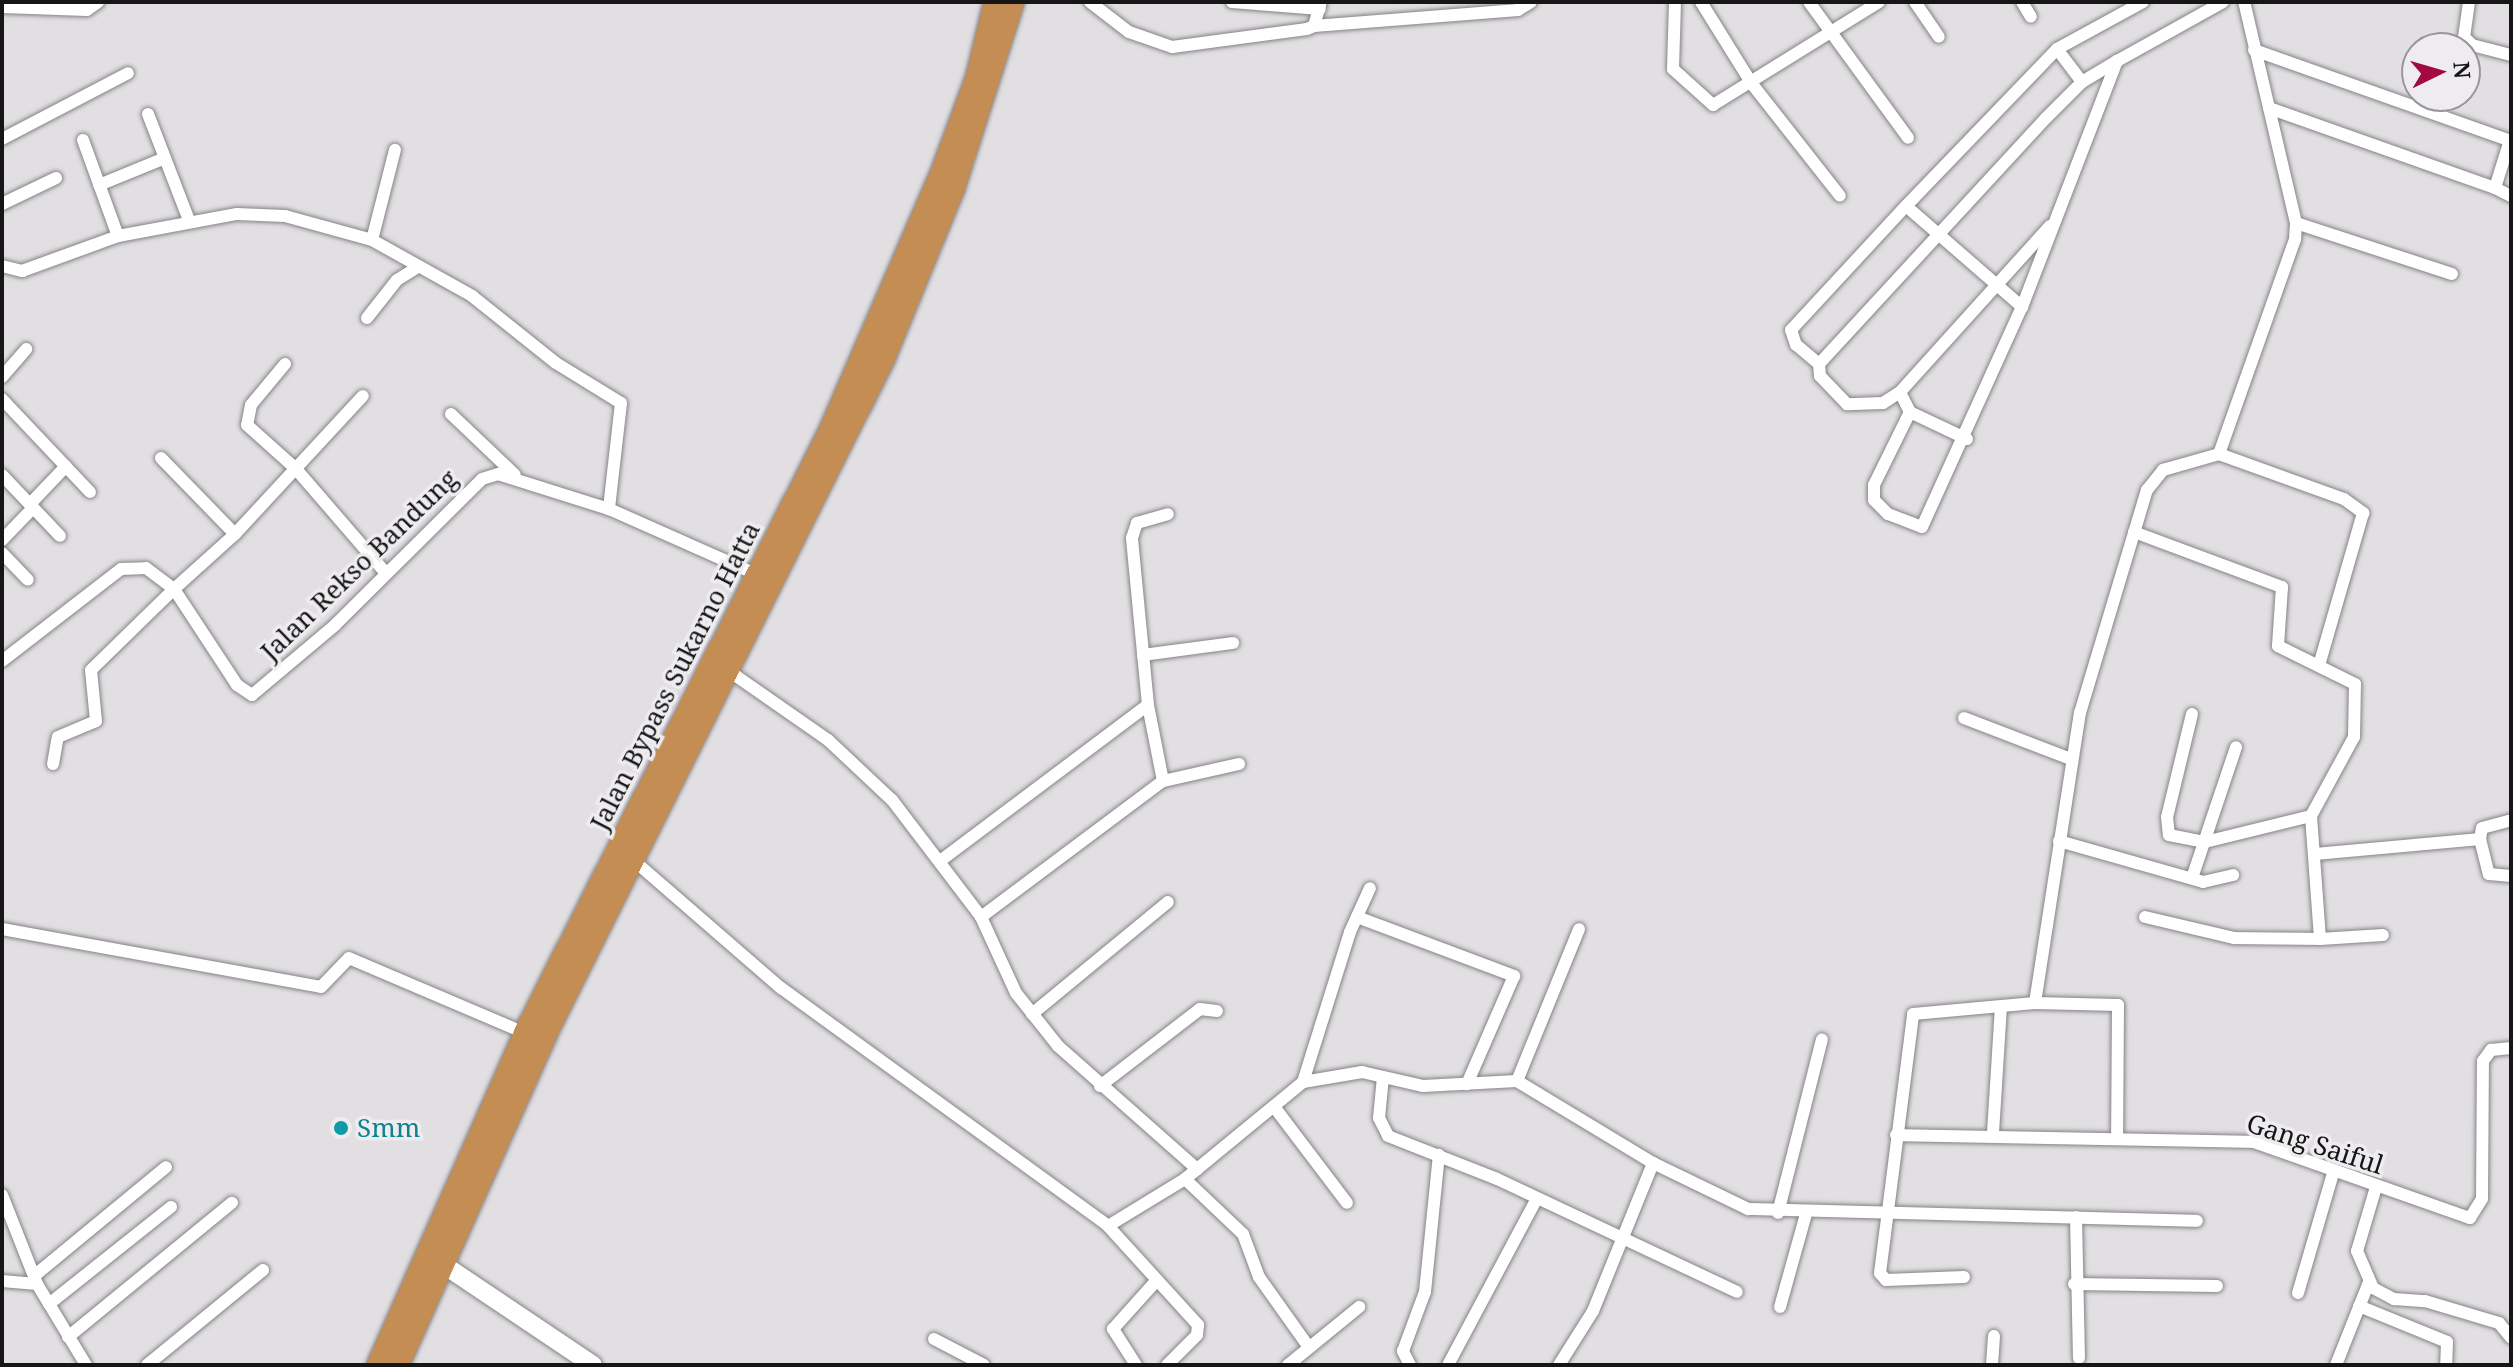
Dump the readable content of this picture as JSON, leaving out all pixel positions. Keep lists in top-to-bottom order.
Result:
{
  "streets": {
    "highway": ["Jalan Bypass Sukarno Hatta"],
    "street": ["Jalan Rekso Bandung", "Gang Saiful"]
  },
  "places": ["Smm"],
  "north": "right"
}
